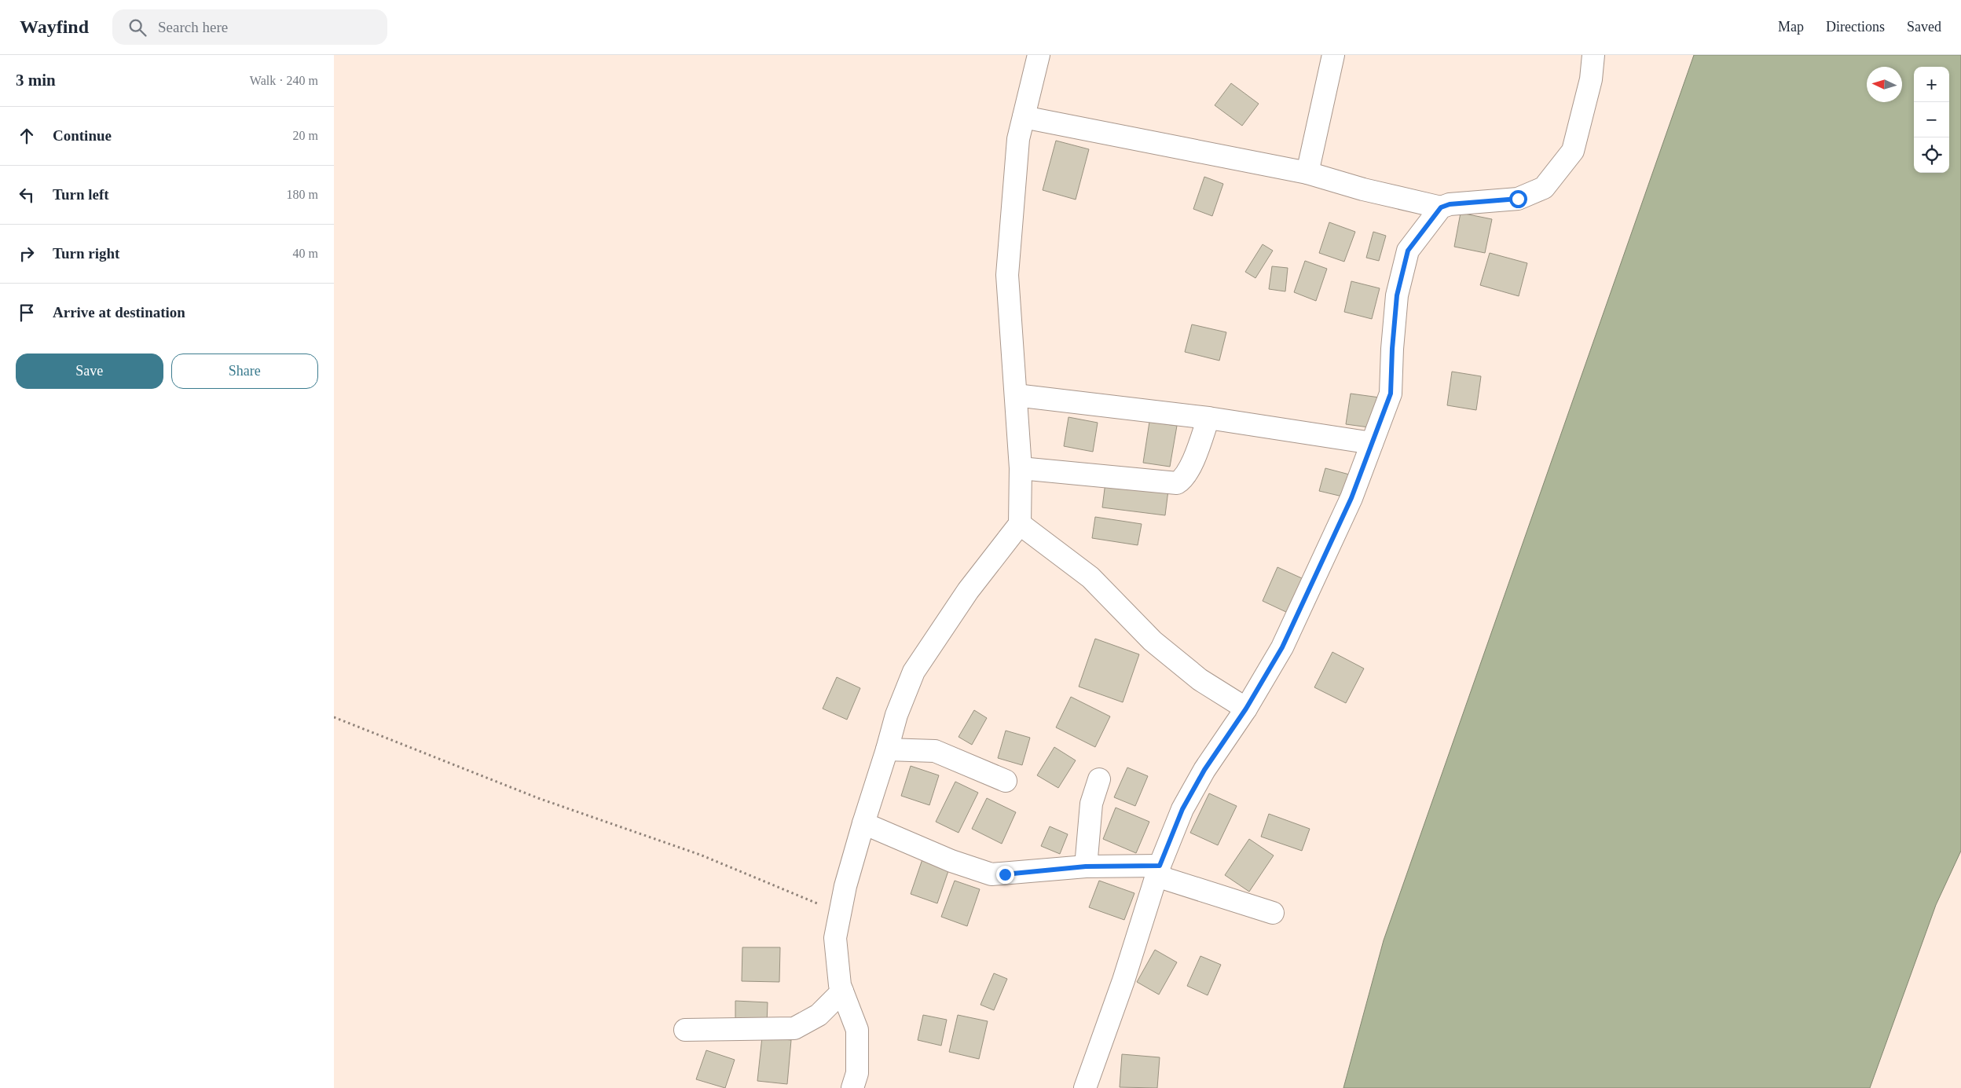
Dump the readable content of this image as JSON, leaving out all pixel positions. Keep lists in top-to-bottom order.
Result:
{
  "north": "left",
  "page": {
    "header": "Wayfind",
    "search": "Search here",
    "nav": ["Map", "Directions", "Saved"],
    "heading": ["3 min", "Walk · 240 m"],
    "map_buttons": ["+", "−"],
    "list": [
      ["Continue", "20 m"],
      ["Turn left", "180 m"],
      ["Turn right", "40 m"],
      "Arrive at destination"
    ],
    "buttons": ["Save", "Share"]
  }
}
